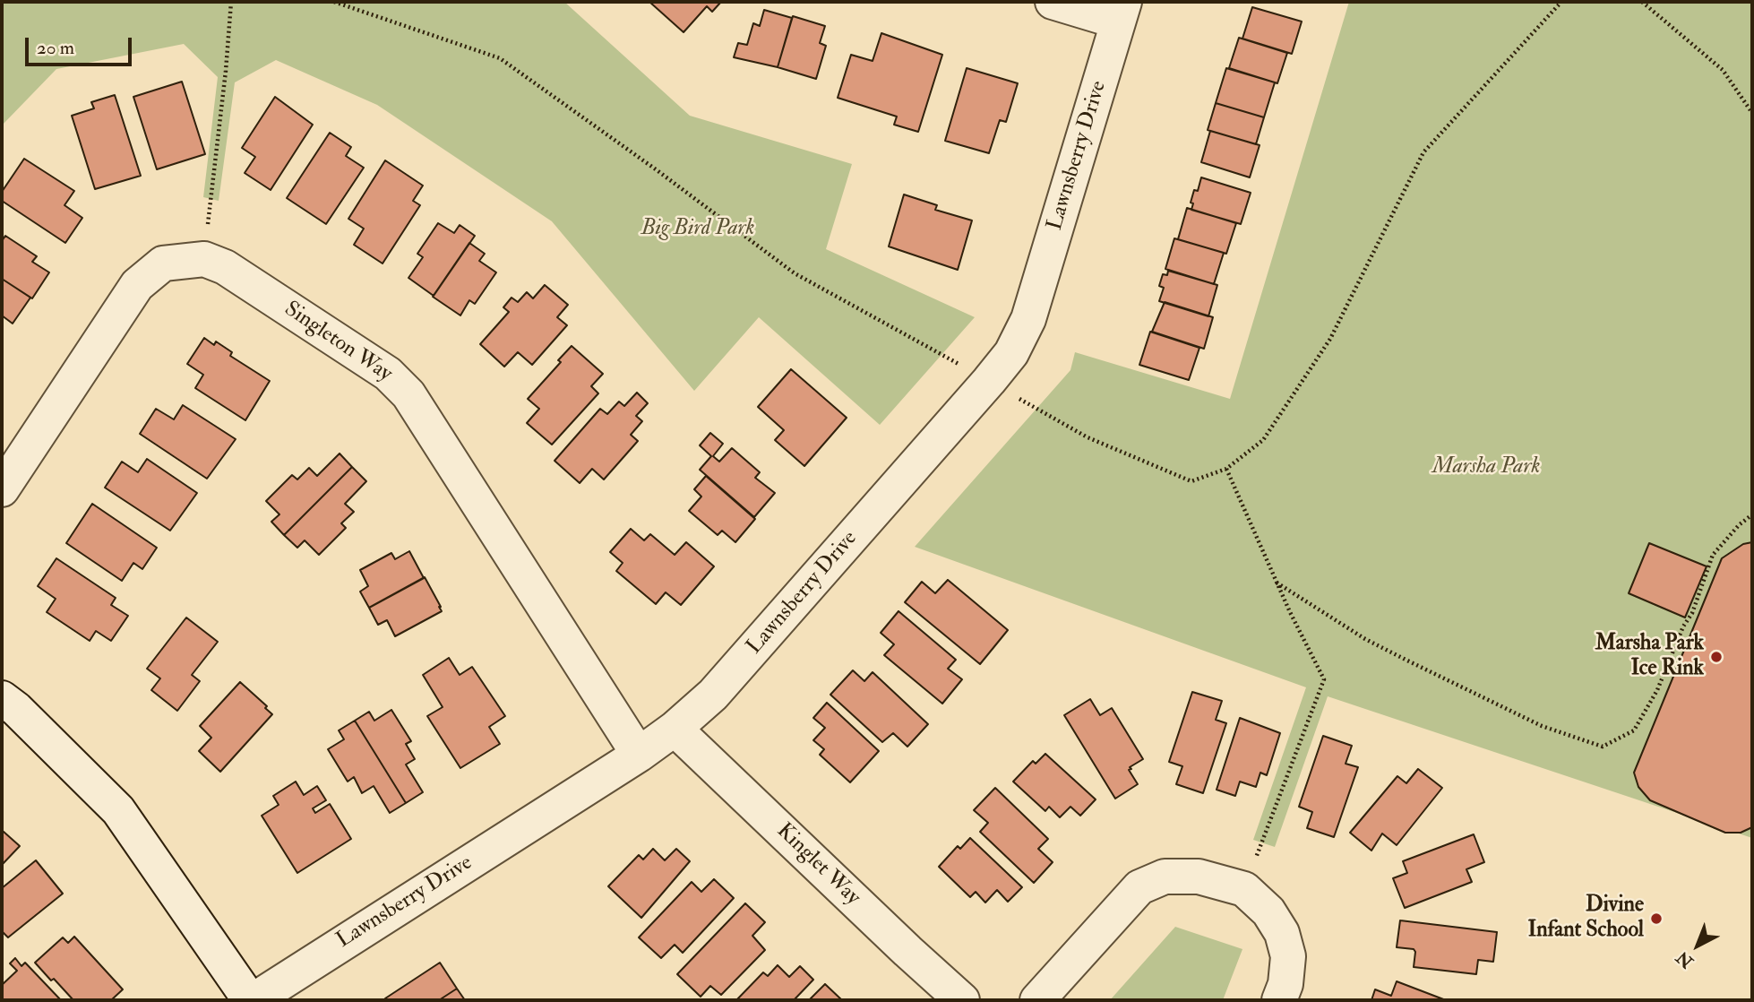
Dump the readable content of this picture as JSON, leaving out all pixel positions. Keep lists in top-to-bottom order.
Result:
{
  "streets": {
    "street": ["Lawnsberry Drive", "Singleton Way", "Kinglet Way"]
  },
  "crossings": [
    ["Lawnsberry Drive", "Singleton Way"],
    ["Lawnsberry Drive", "Kinglet Way"]
  ],
  "parks": ["Big Bird Park", "Marsha Park"],
  "places": ["Marsha Park Ice Rink", "Divine Infant School"],
  "scale_bar": "20 m",
  "north": "bottom left"
}
